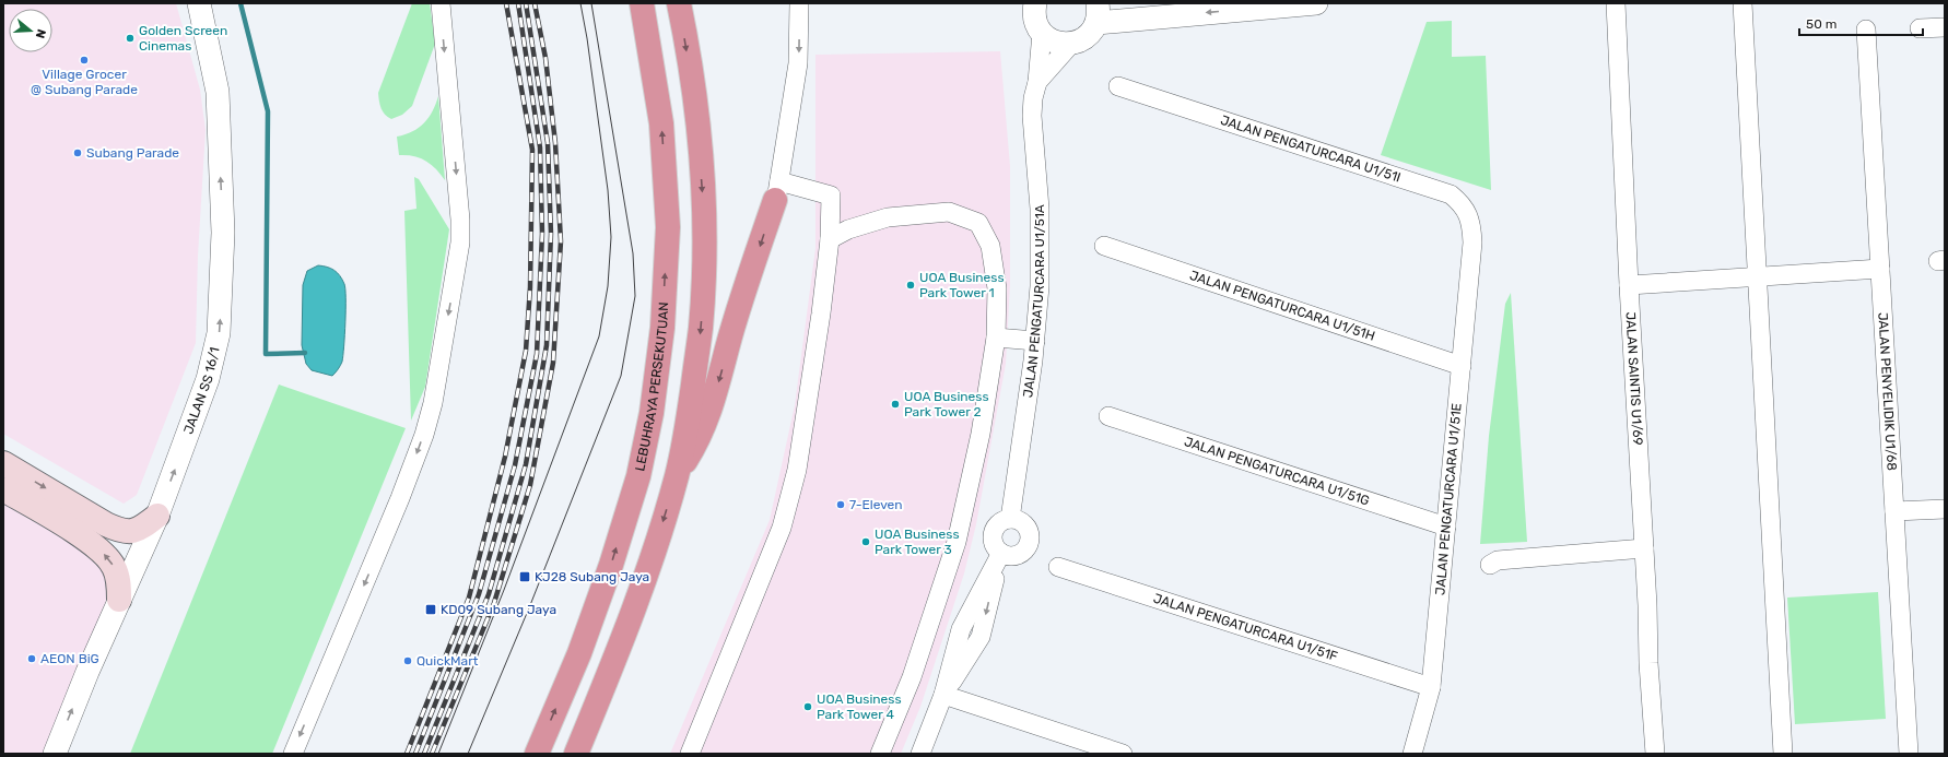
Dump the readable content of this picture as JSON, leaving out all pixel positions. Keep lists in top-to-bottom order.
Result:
{
  "streets": {
    "highway": ["LEBUHRAYA PERSEKUTUAN"],
    "street": [
      "JALAN PENGATURCARA U1/51I",
      "JALAN PENGATURCARA U1/51A",
      "JALAN PENGATURCARA U1/51H",
      "JALAN SAINTIS U1/69",
      "JALAN SS 16/1",
      "JALAN PENYELIDIK U1/68",
      "JALAN PENGATURCARA U1/51G",
      "JALAN PENGATURCARA U1/51E",
      "JALAN PENGATURCARA U1/51F"
    ]
  },
  "crossings": [
    ["JALAN PENGATURCARA U1/51I", "JALAN PENGATURCARA U1/51E"],
    ["JALAN PENGATURCARA U1/51H", "JALAN PENGATURCARA U1/51E"],
    ["JALAN PENGATURCARA U1/51G", "JALAN PENGATURCARA U1/51E"],
    ["JALAN PENGATURCARA U1/51E", "JALAN PENGATURCARA U1/51F"]
  ],
  "one_way": ["JALAN SS 16/1"],
  "places": {
    "other": [
      "Golden Screen Cinemas",
      "Village Grocer @ Subang Parade",
      "Subang Parade",
      "UOA Business Park Tower 1",
      "UOA Business Park Tower 2",
      "7-Eleven",
      "UOA Business Park Tower 3",
      "AEON BiG",
      "QuickMart",
      "UOA Business Park Tower 4"
    ],
    "transit": ["KJ28 Subang Jaya", "KD09 Subang Jaya"]
  },
  "scale_bar": "50 m",
  "north": "right"
}
